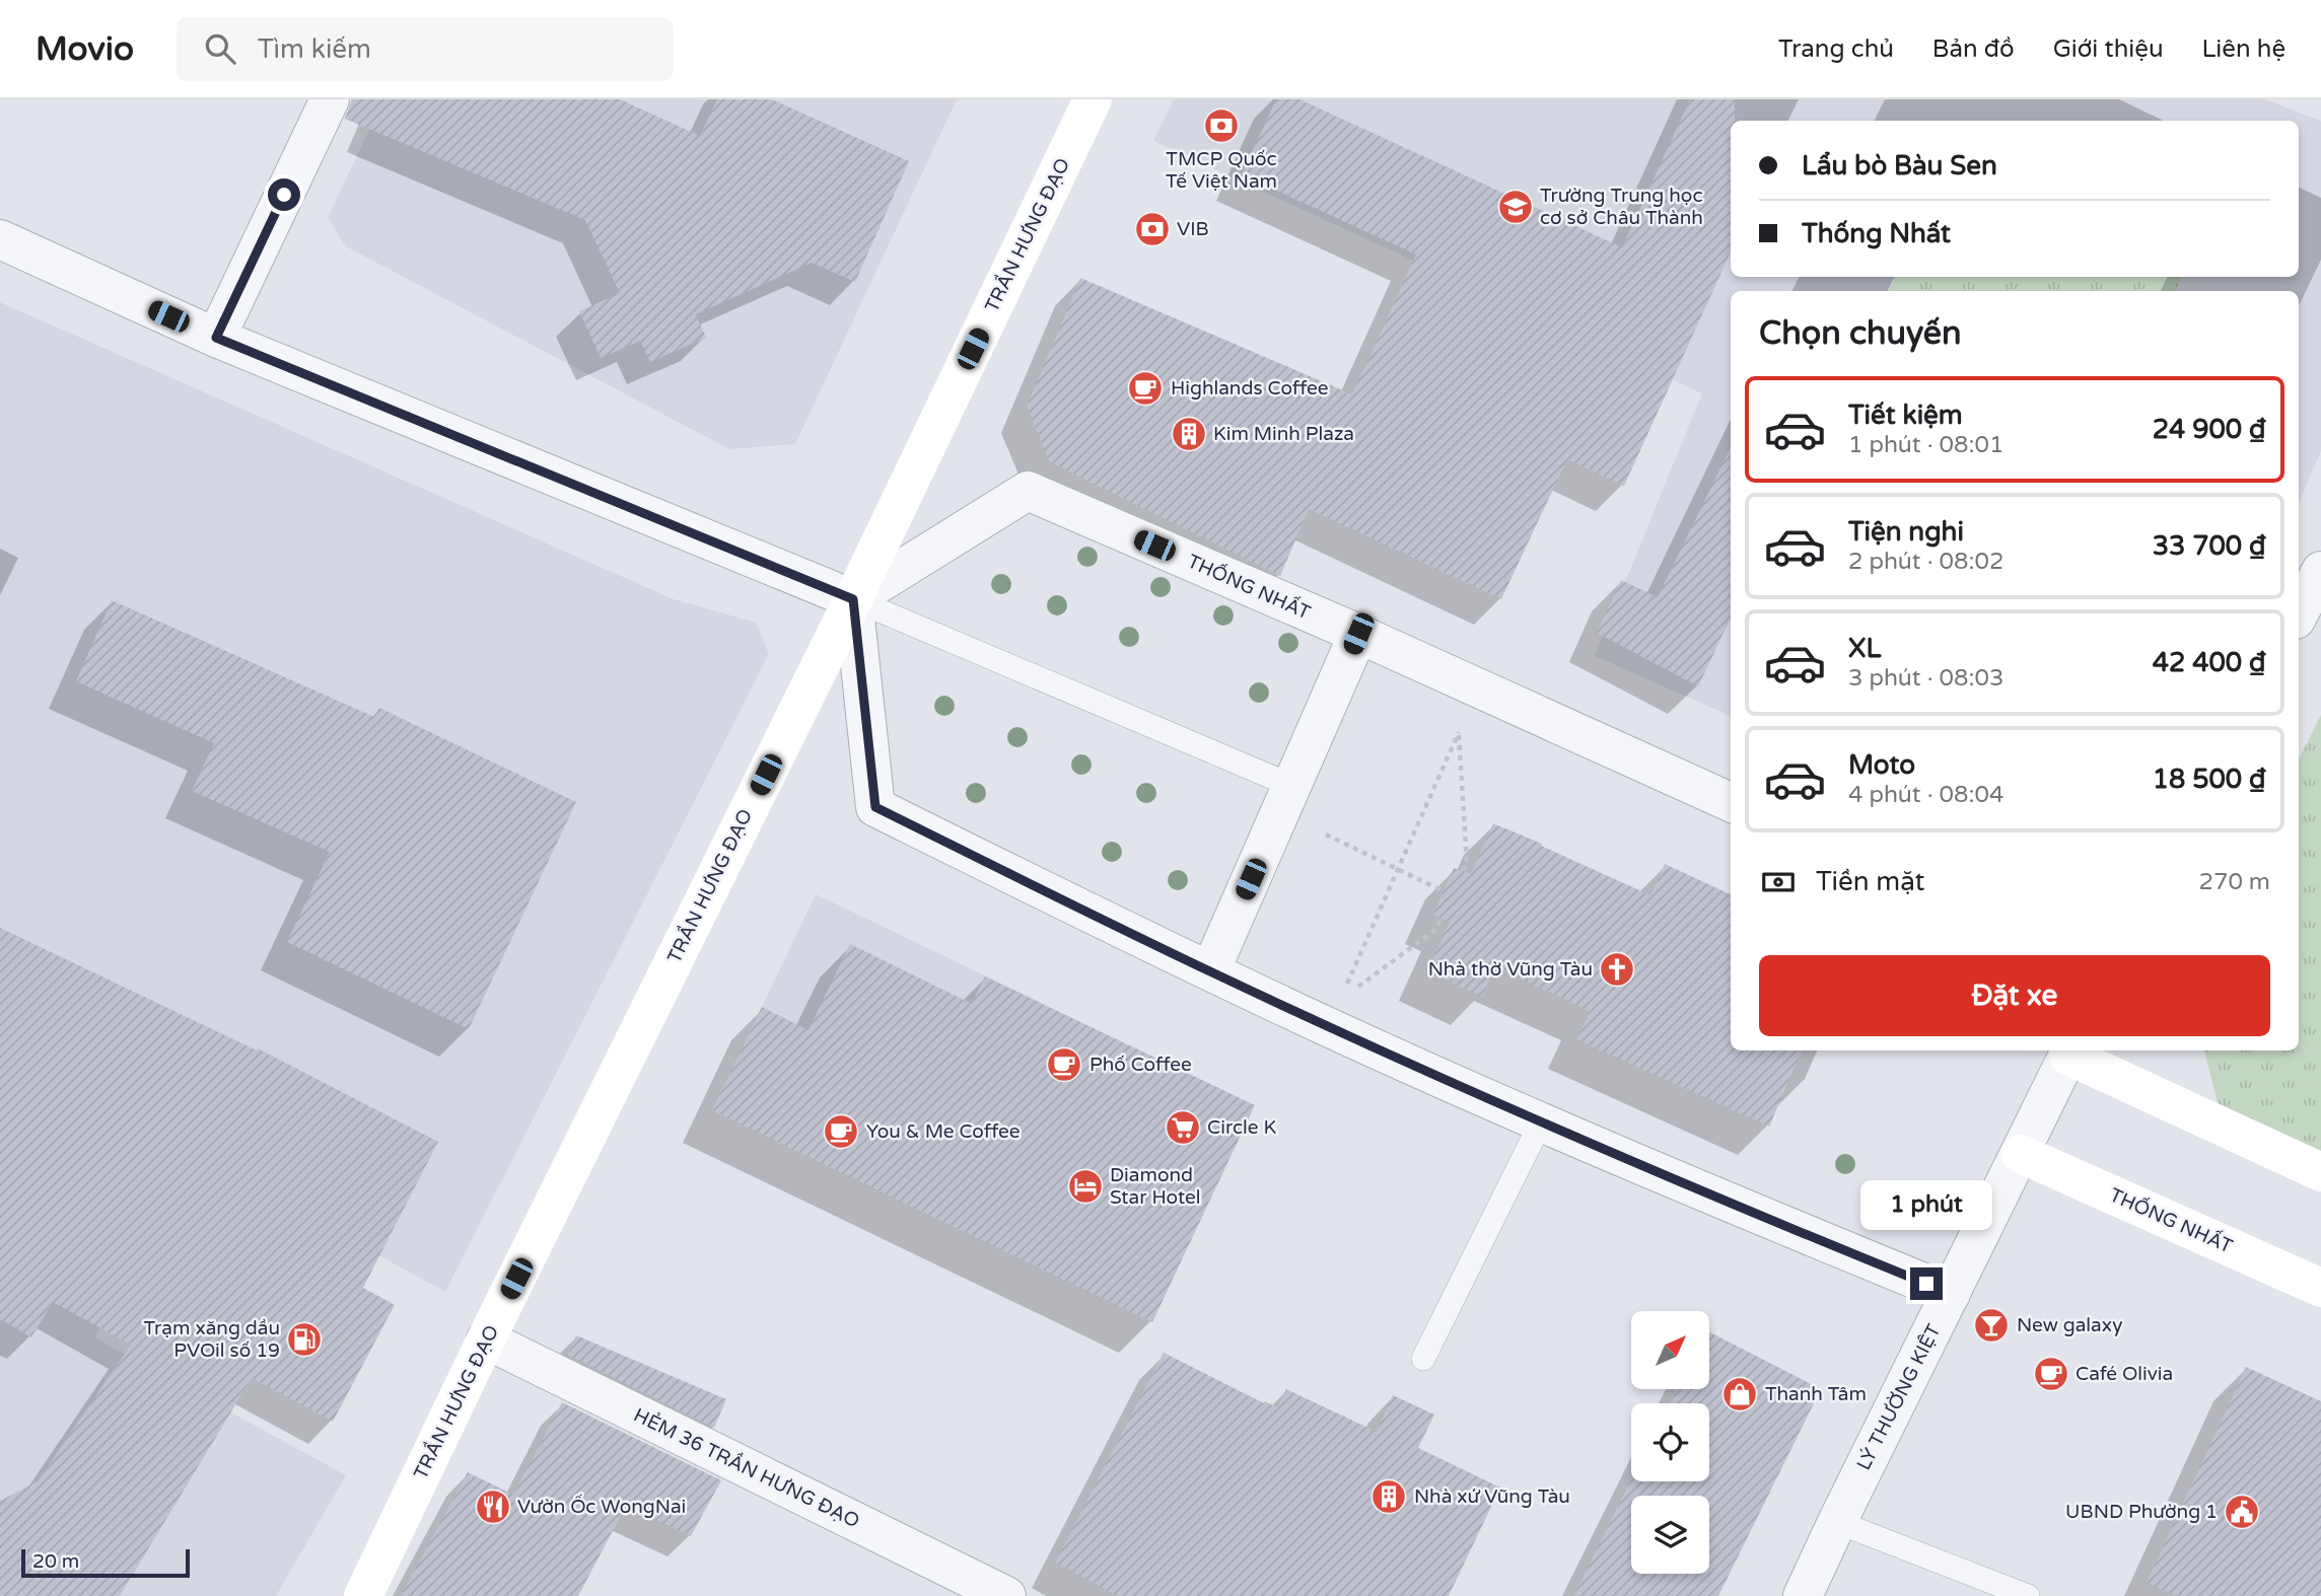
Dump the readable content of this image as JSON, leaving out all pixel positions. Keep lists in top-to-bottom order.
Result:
{
  "streets": {
    "main road": ["TRẦN HƯNG ĐẠO", "THỐNG NHẤT"],
    "street": ["LÝ THƯỜNG KIỆT", "HẺM 36 TRẦN HƯNG ĐẠO"]
  },
  "crossings": [
    ["TRẦN HƯNG ĐẠO", "THỐNG NHẤT"],
    ["TRẦN HƯNG ĐẠO", "HẺM 36 TRẦN HƯNG ĐẠO"],
    ["THỐNG NHẤT", "LÝ THƯỜNG KIỆT"]
  ],
  "places": {
    "bank": ["TMCP Quốc Tế Việt Nam", "VIB"],
    "school or university": ["Trường Trung học cơ sở Châu Thành"],
    "cafe": [
      "Highlands Coffee",
      "Phố Coffee",
      "You & Me Coffee",
      "Café Olivia"
    ],
    "building": ["Kim Minh Plaza", "Nhà xứ Vũng Tàu"],
    "church": ["Nhà thờ Vũng Tàu"],
    "supermarket": ["Circle K"],
    "hotel": ["Diamond Star Hotel"],
    "bar": ["New galaxy"],
    "fuel station": ["Trạm xăng dầu PVOil số 19"],
    "shop": ["Thanh Tâm"],
    "restaurant": ["Vườn Ốc WongNai"],
    "public building": ["UBND Phường 1"]
  },
  "scale_bar": "20 m",
  "north": "top right",
  "page": {
    "header": "Movio",
    "search": "Tìm kiếm",
    "nav": [
      "Trang chủ",
      "Bản đồ",
      "Giới thiệu",
      "Liên hệ"
    ],
    "banner": ["Lẩu bò Bàu Sen", "Thống Nhất"],
    "heading": "Chọn chuyến",
    "list": [
      {
        "name": "Tiết kiệm",
        "note": "1 phút · 08:01",
        "value": "24 900 ₫"
      },
      {
        "name": "Tiện nghi",
        "note": "2 phút · 08:02",
        "value": "33 700 ₫"
      },
      {
        "name": "XL",
        "note": "3 phút · 08:03",
        "value": "42 400 ₫"
      },
      {
        "name": "Moto",
        "note": "4 phút · 08:04",
        "value": "18 500 ₫"
      }
    ],
    "pay": ["Tiền mặt", "270 m"],
    "buttons": "Đặt xe",
    "bubble": "1 phút",
    "scale": "20 m"
  }
}
